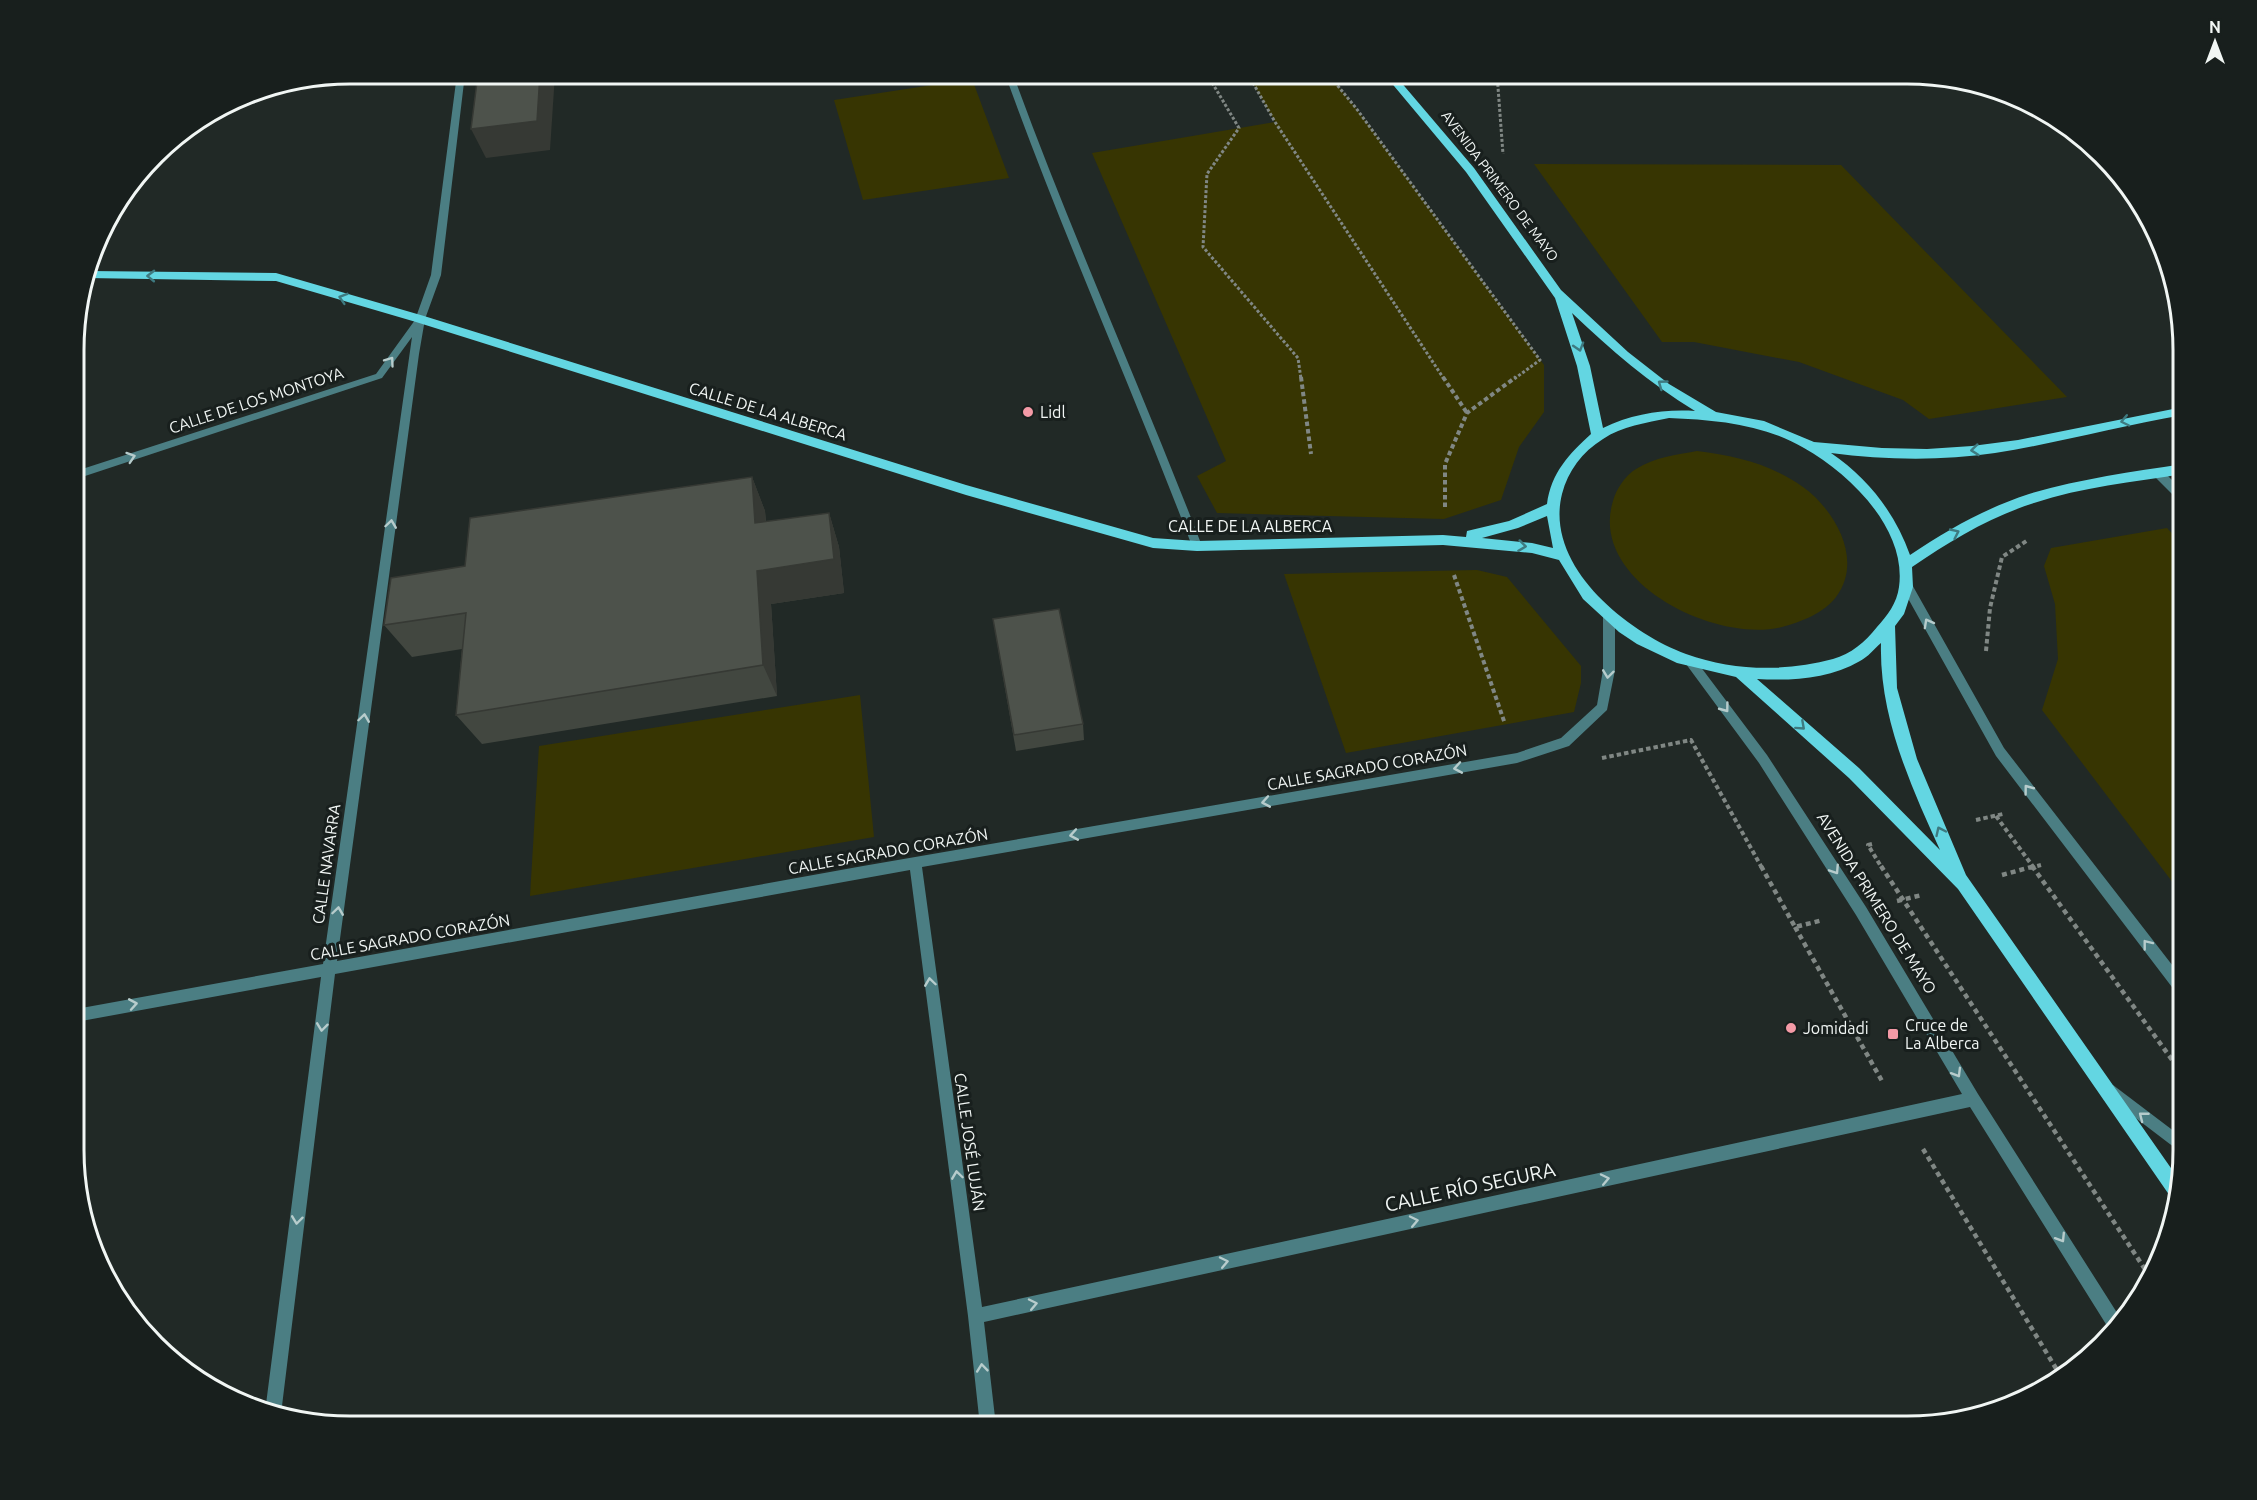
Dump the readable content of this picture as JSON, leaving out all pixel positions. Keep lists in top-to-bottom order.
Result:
{
  "streets": {
    "main road": ["AVENIDA PRIMERO DE MAYO", "CALLE DE LA ALBERCA"],
    "street": [
      "CALLE DE LOS MONTOYA",
      "CALLE SAGRADO CORAZÓN",
      "CALLE NAVARRA",
      "CALLE JOSÉ LUJÁN",
      "CALLE RÍO SEGURA"
    ]
  },
  "crossings": [
    ["AVENIDA PRIMERO DE MAYO", "CALLE RÍO SEGURA"],
    ["CALLE DE LOS MONTOYA", "CALLE DE LA ALBERCA"],
    ["CALLE DE LOS MONTOYA", "CALLE NAVARRA"],
    ["CALLE DE LA ALBERCA", "CALLE NAVARRA"],
    ["CALLE SAGRADO CORAZÓN", "CALLE NAVARRA"],
    ["CALLE SAGRADO CORAZÓN", "CALLE JOSÉ LUJÁN"],
    ["CALLE JOSÉ LUJÁN", "CALLE RÍO SEGURA"]
  ],
  "one_way": ["CALLE DE LOS MONTOYA", "CALLE JOSÉ LUJÁN", "CALLE RÍO SEGURA"],
  "places": {
    "other": ["Lidl", "Jomidadi"],
    "transit": ["Cruce de La Alberca"]
  },
  "north": "top"
}
